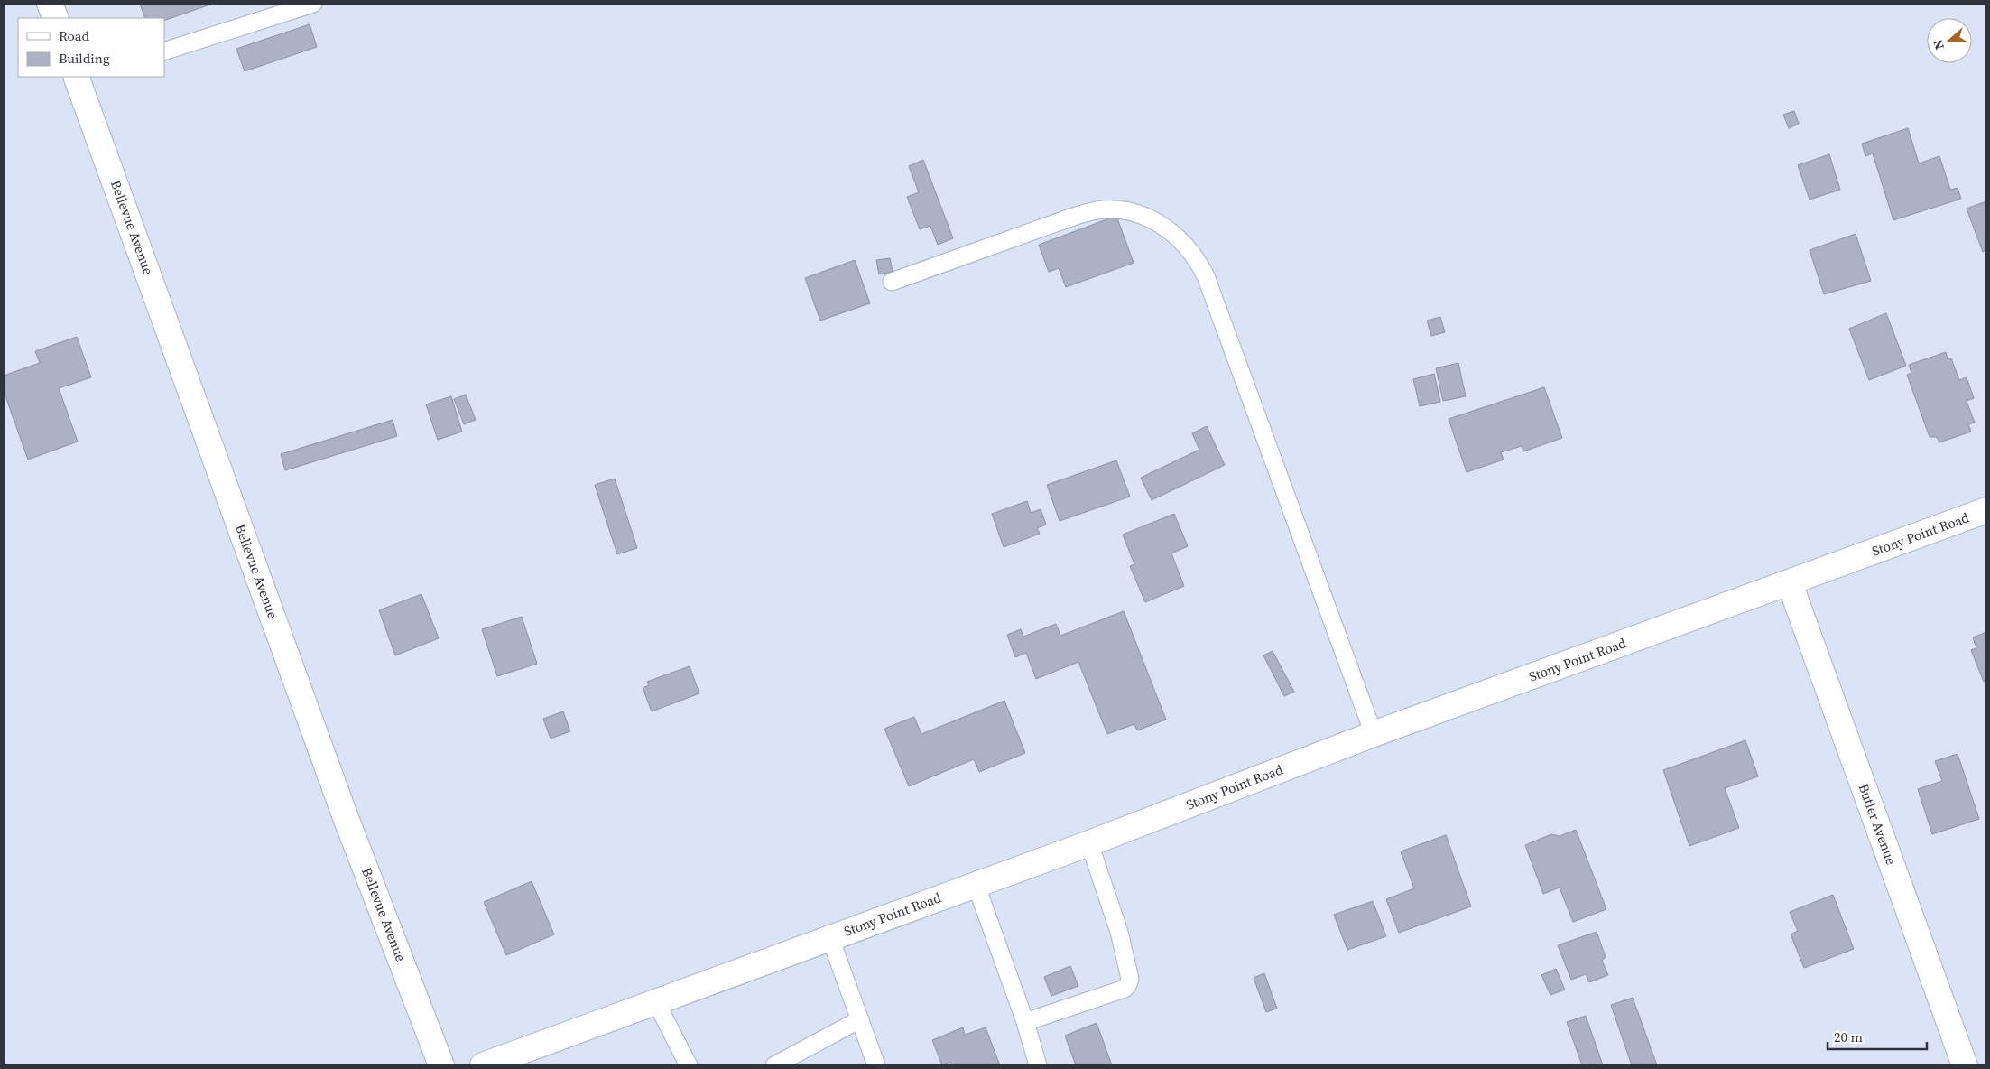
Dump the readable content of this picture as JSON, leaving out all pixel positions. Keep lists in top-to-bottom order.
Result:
{
  "streets": {
    "main road": ["Bellevue Avenue", "Stony Point Road", "Butler Avenue"]
  },
  "crossings": [
    ["Stony Point Road", "Butler Avenue"]
  ],
  "legend": ["Road", "Building"],
  "scale_bar": "20 m",
  "north": "left"
}
